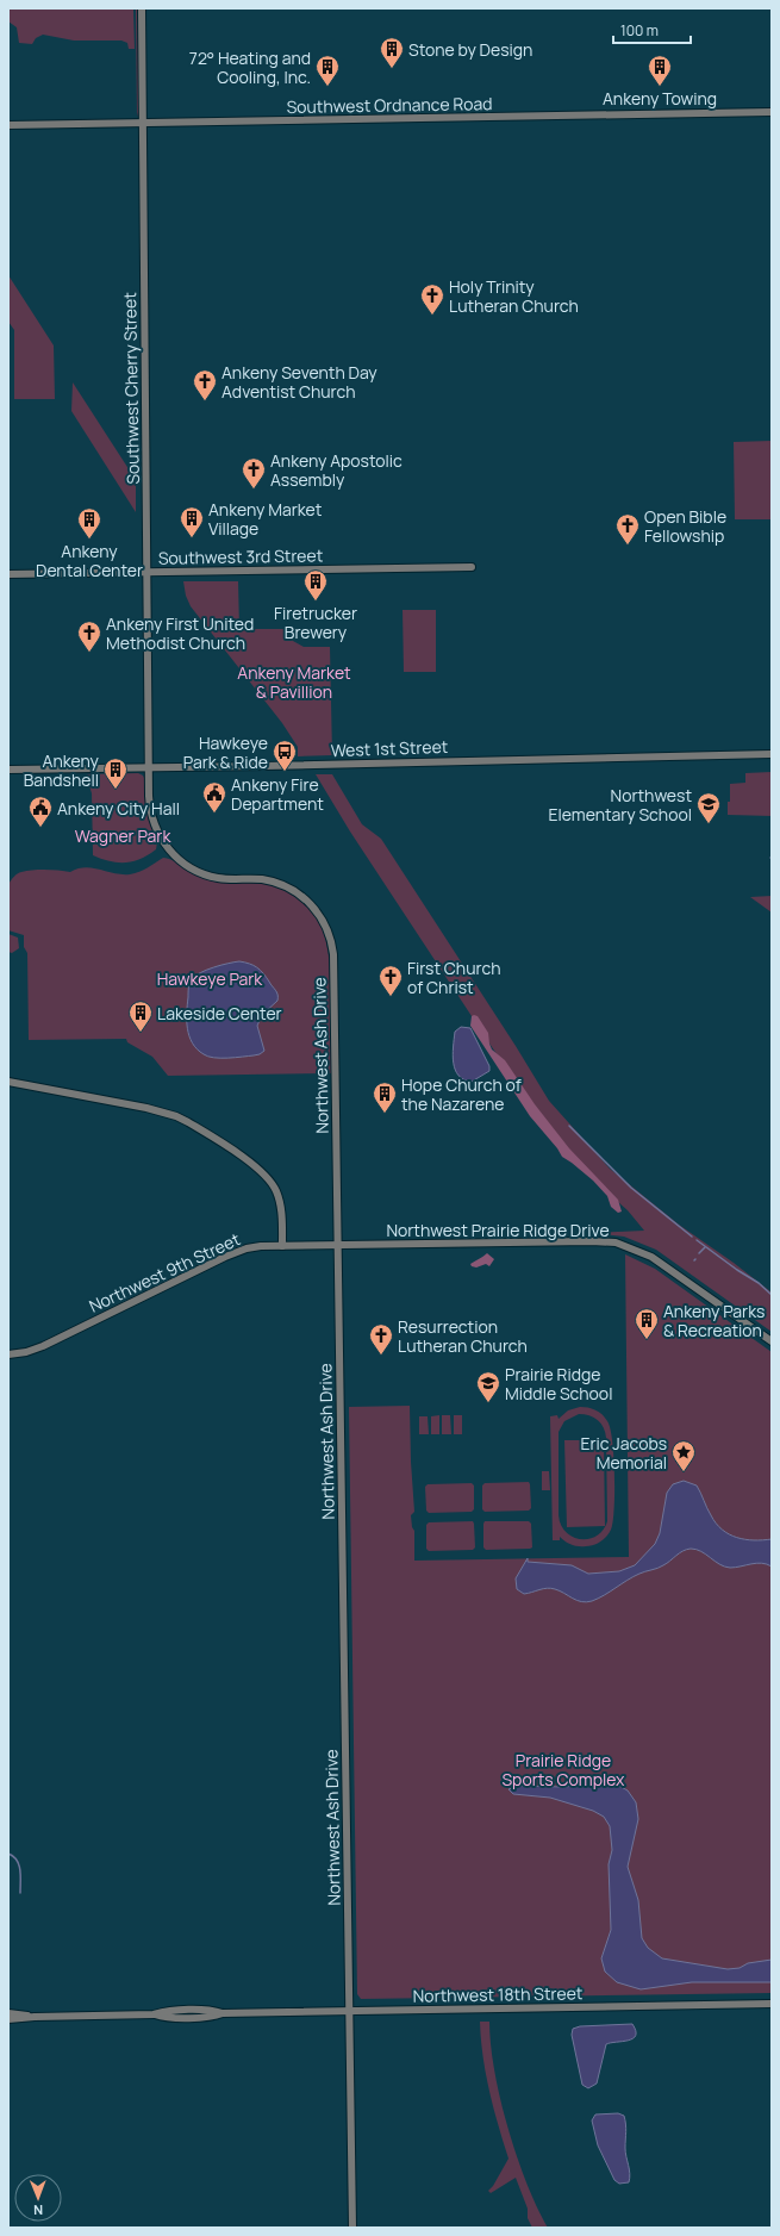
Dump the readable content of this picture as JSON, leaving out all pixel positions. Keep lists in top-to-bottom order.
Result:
{
  "streets": {
    "street": [
      "Southwest Ordnance Road",
      "Southwest Cherry Street",
      "Southwest 3rd Street",
      "West 1st Street",
      "Northwest Ash Drive",
      "Northwest Prairie Ridge Drive",
      "Northwest 9th Street",
      "Northwest 18th Street"
    ]
  },
  "crossings": [
    ["Southwest Ordnance Road", "Southwest Cherry Street"],
    ["Southwest Cherry Street", "Southwest 3rd Street"],
    ["Southwest Cherry Street", "West 1st Street"],
    ["Southwest Cherry Street", "Northwest Ash Drive"],
    ["West 1st Street", "Northwest Ash Drive"],
    ["Northwest Ash Drive", "Northwest Prairie Ridge Drive"],
    ["Northwest Ash Drive", "Northwest 9th Street"],
    ["Northwest Ash Drive", "Northwest 18th Street"],
    ["Northwest Prairie Ridge Drive", "Northwest 9th Street"]
  ],
  "parks": [
    "Ankeny Market & Pavillion",
    "Wagner Park",
    "Hawkeye Park",
    "Prairie Ridge Sports Complex"
  ],
  "places": {
    "building": [
      "Stone by Design",
      "72° Heating and Cooling, Inc.",
      "Ankeny Towing",
      "Ankeny Market Village",
      "Ankeny Dental Center",
      "Firetrucker Brewery",
      "Ankeny Bandshell",
      "Lakeside Center",
      "Hope Church of the Nazarene",
      "Ankeny Parks & Recreation"
    ],
    "church": [
      "Holy Trinity Lutheran Church",
      "Ankeny Seventh Day Adventist Church",
      "Ankeny Apostolic Assembly",
      "Open Bible Fellowship",
      "Ankeny First United Methodist Church",
      "First Church of Christ",
      "Resurrection Lutheran Church"
    ],
    "bus stop": ["Hawkeye Park & Ride"],
    "public building": ["Ankeny Fire Department", "Ankeny City Hall"],
    "school or university": ["Northwest Elementary School", "Prairie Ridge Middle School"],
    "place": ["Eric Jacobs Memorial"]
  },
  "scale_bar": "100 m",
  "north": "bottom"
}
